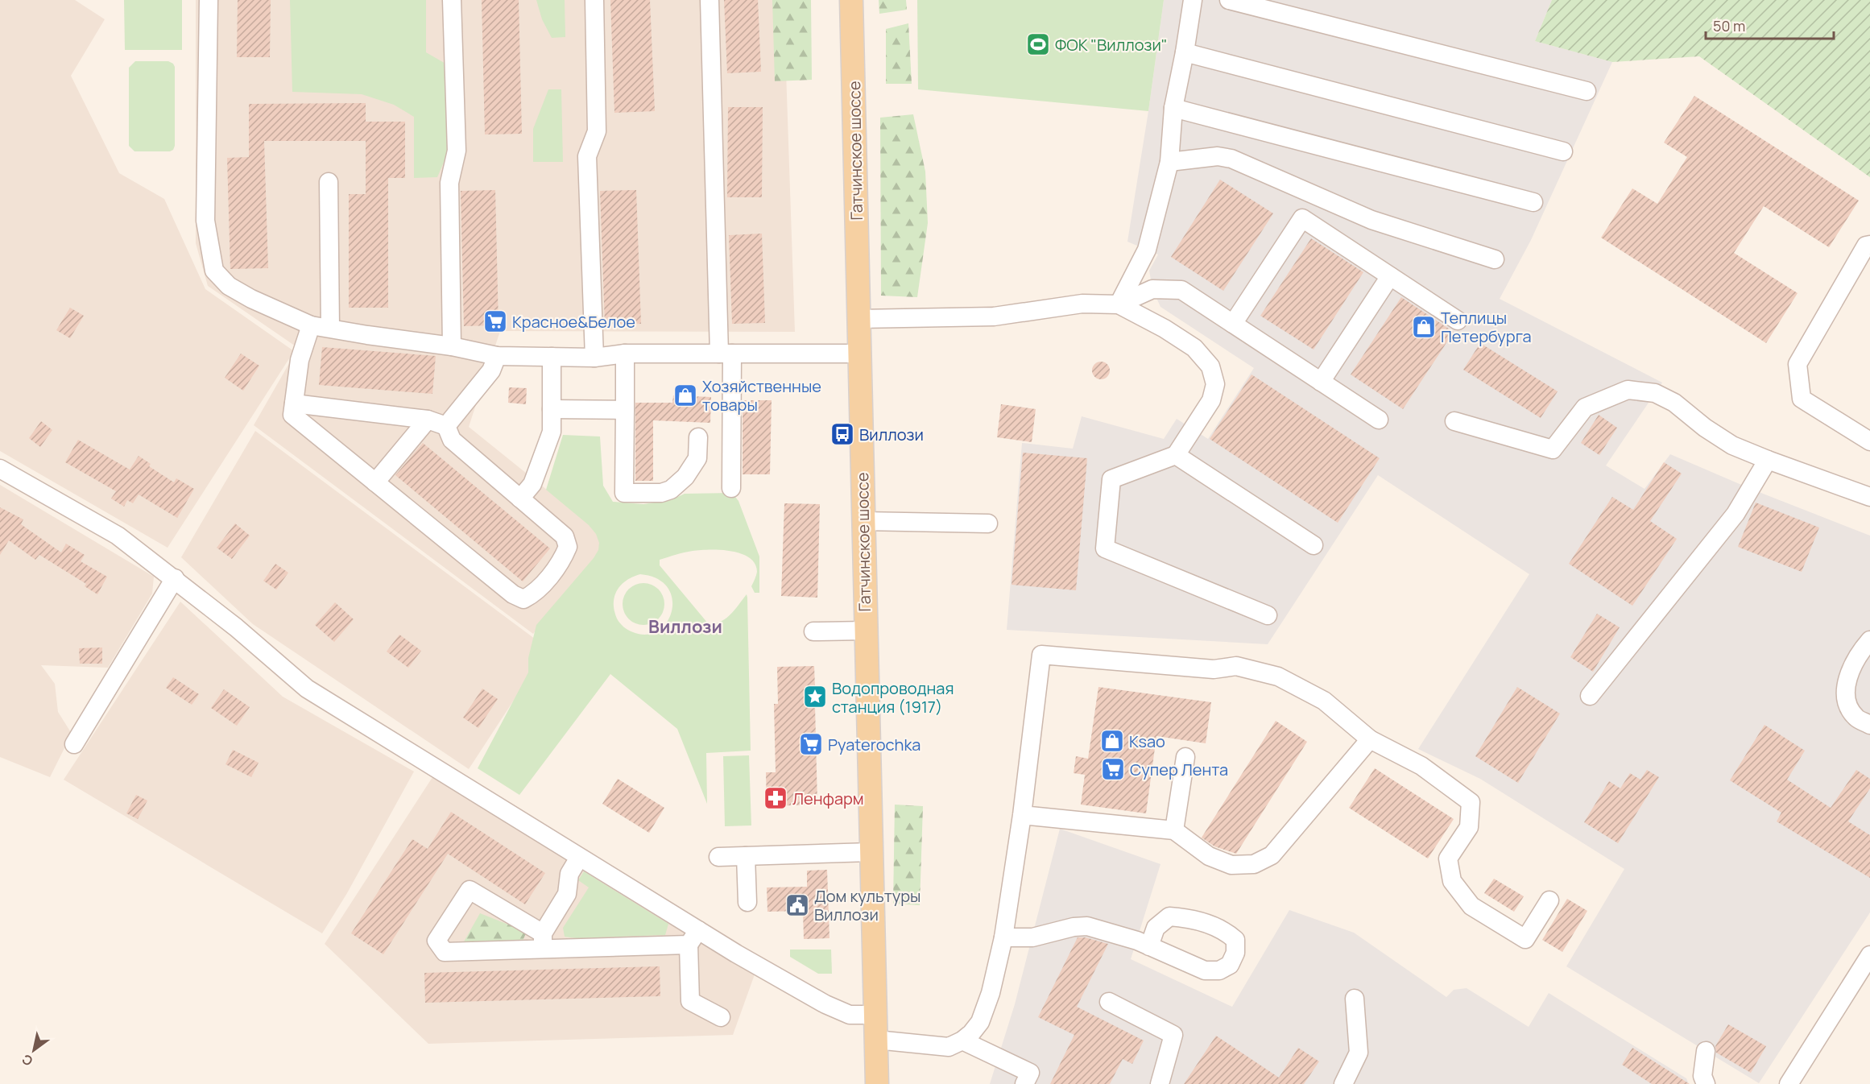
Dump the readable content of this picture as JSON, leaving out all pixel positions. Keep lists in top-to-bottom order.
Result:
{
  "streets": {
    "main road": ["Гатчинское шоссе"]
  },
  "districts": ["Виллози"],
  "places": {
    "sports": ["ФОК \"Виллози\""],
    "supermarket": ["Красное&Белое", "Pyaterochka", "Супер Лента"],
    "shop": ["Теплицы Петербурга", "Хозяйственные товары", "Ksao"],
    "bus stop": ["Виллози"],
    "place": ["Водопроводная станция (1917)"],
    "pharmacy": ["Ленфарм"],
    "public building": ["Дом культуры Виллози"]
  },
  "scale_bar": "50 m",
  "north": "bottom left"
}
